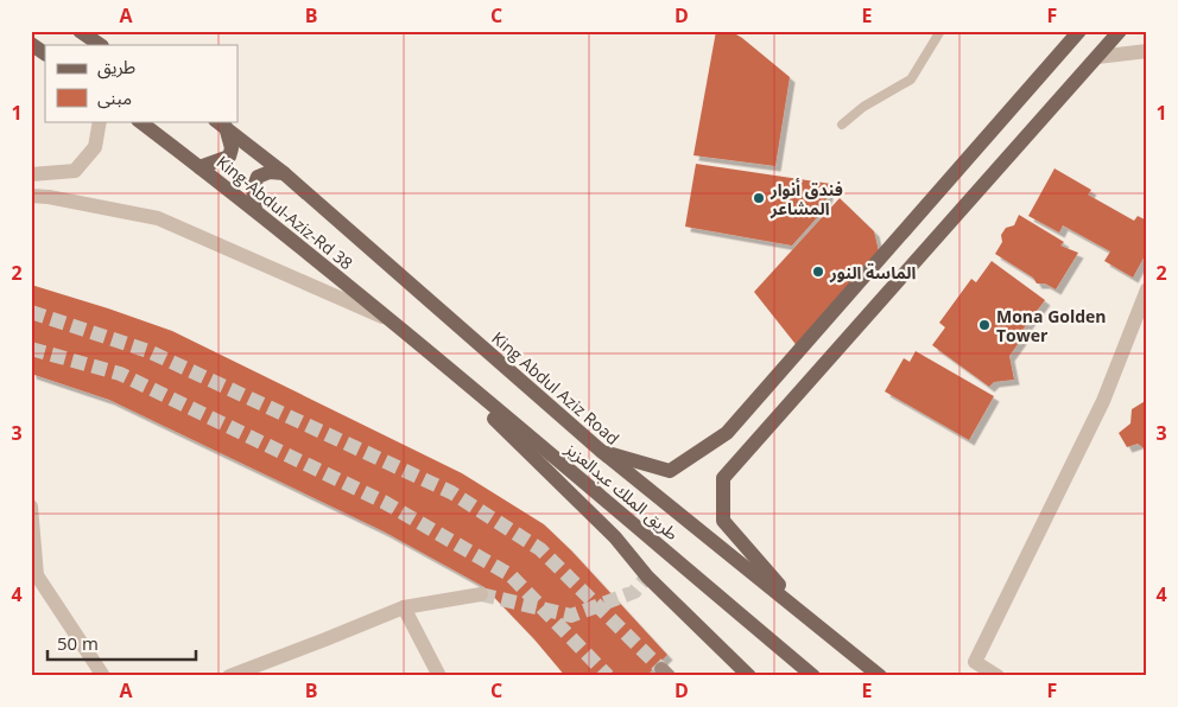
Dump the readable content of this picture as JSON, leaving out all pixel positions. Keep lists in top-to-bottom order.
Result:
{
  "streets": {
    "main road": ["King-Abdul-Aziz-Rd 38", "King Abdul Aziz Road", "طريق الملك عبدالعزيز"]
  },
  "crossings": [
    ["King-Abdul-Aziz-Rd 38", "طريق الملك عبدالعزيز"]
  ],
  "places": ["فندق أنوار المشاعر", "الماسة النور", "Mona Golden Tower"],
  "legend": ["طريق", "مبنى"],
  "scale_bar": "50 m",
  "grid": {
    "columns": [
      "A",
      "B",
      "C",
      "D",
      "E",
      "F"
    ],
    "rows": [
      "1",
      "2",
      "3",
      "4"
    ]
  }
}
